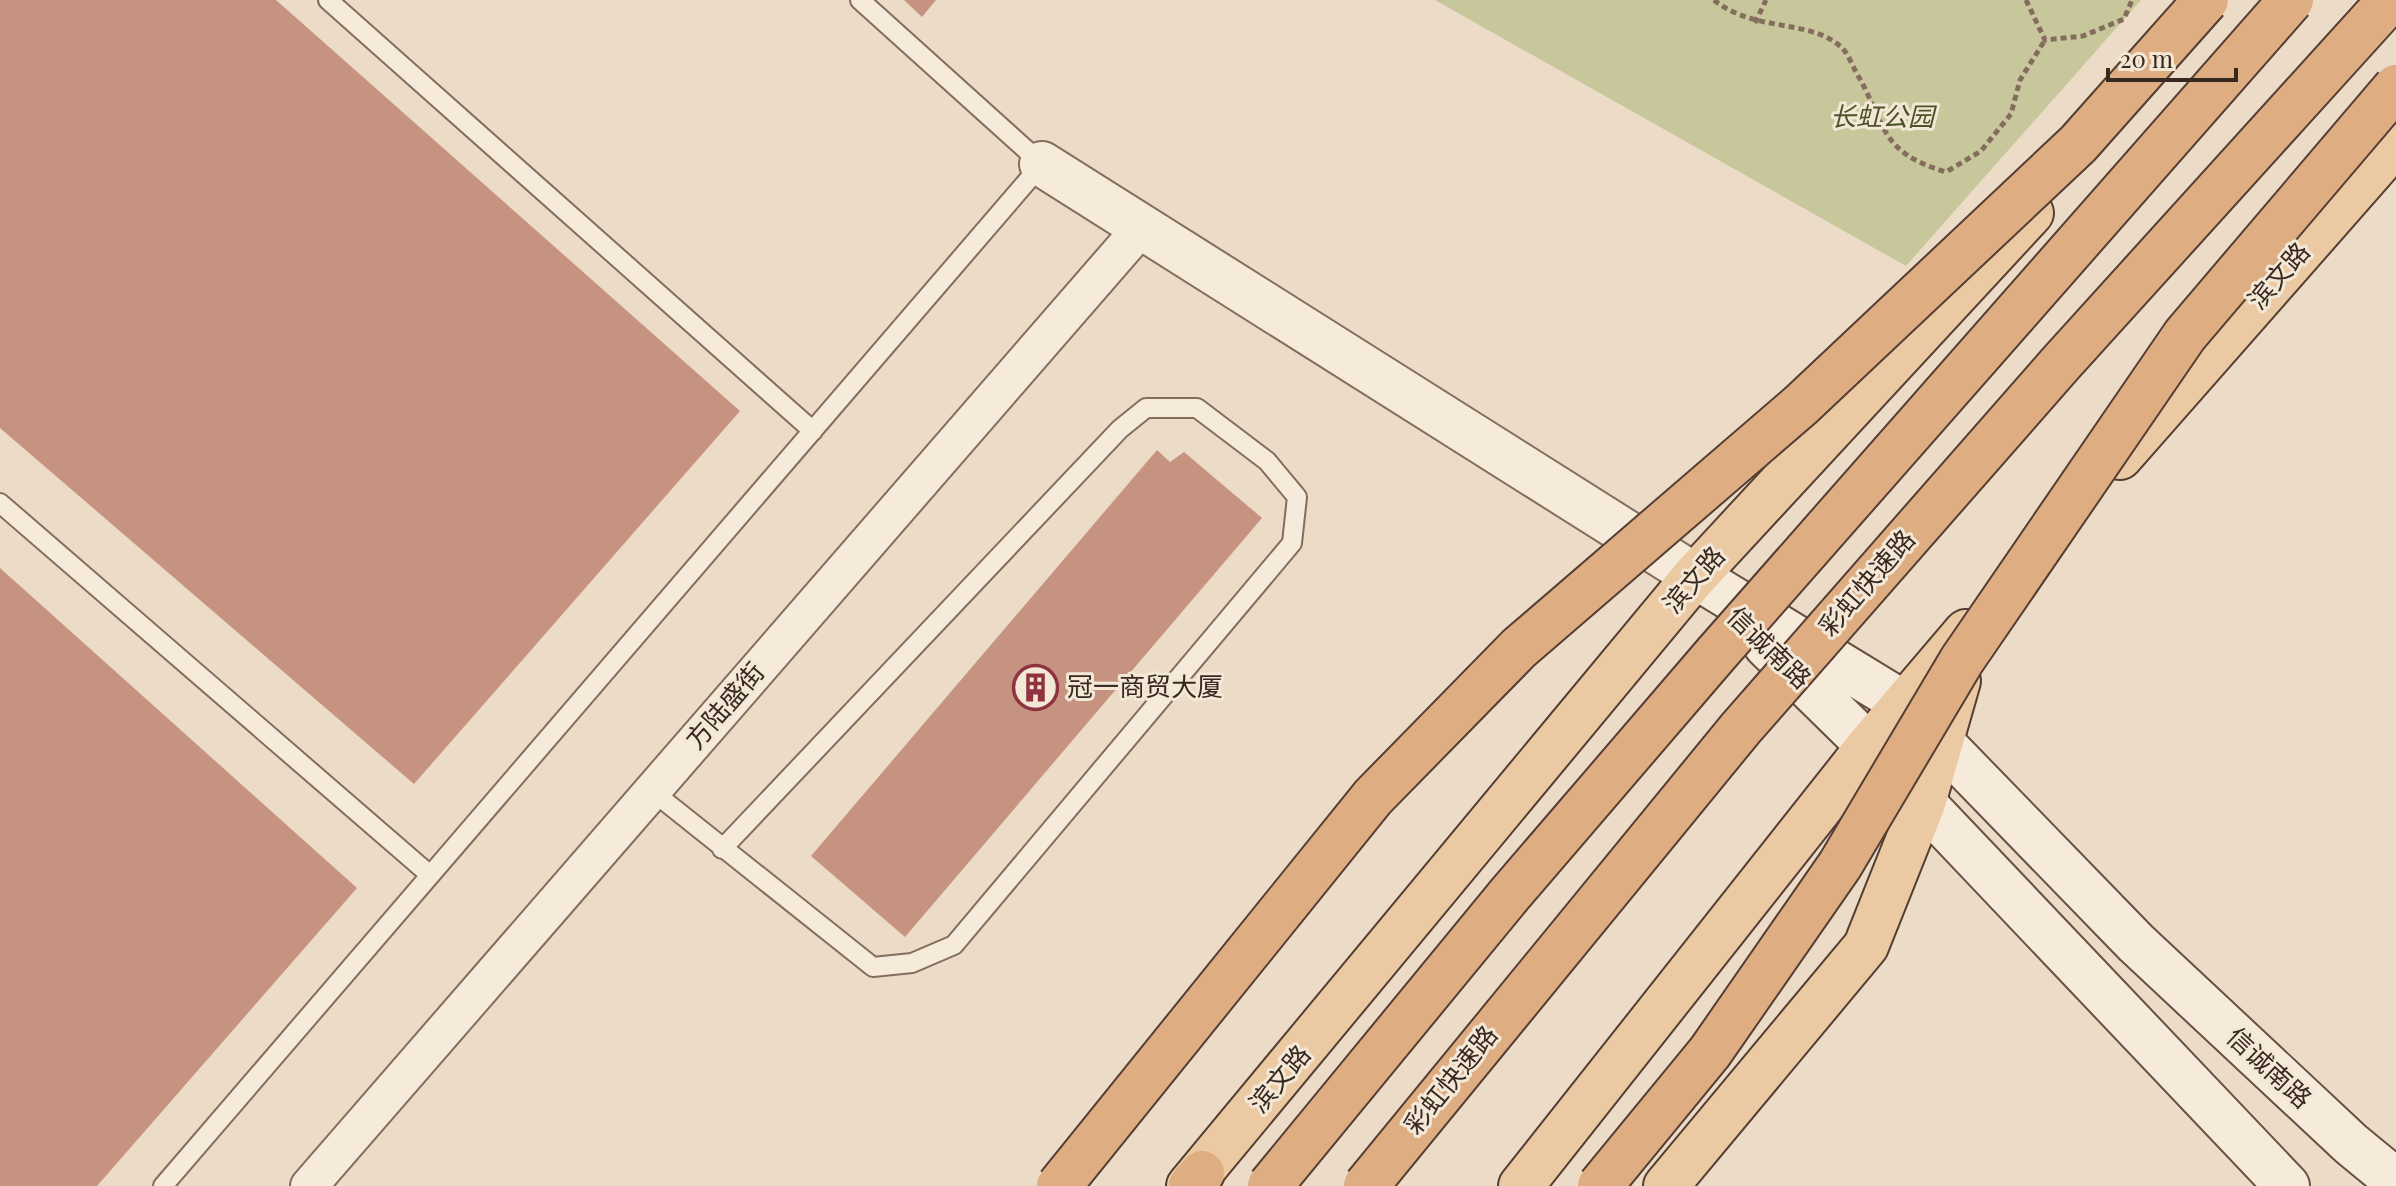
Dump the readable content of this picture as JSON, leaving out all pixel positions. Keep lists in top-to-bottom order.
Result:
{
  "streets": {
    "highway": ["彩虹快速路"],
    "main road": ["滨文路", "信诚南路"],
    "street": ["方陆盛街"]
  },
  "crossings": [
    ["滨文路", "信诚南路"]
  ],
  "parks": ["长虹公园"],
  "places": {
    "building": ["冠一商贸大厦"]
  },
  "scale_bar": "20 m"
}
